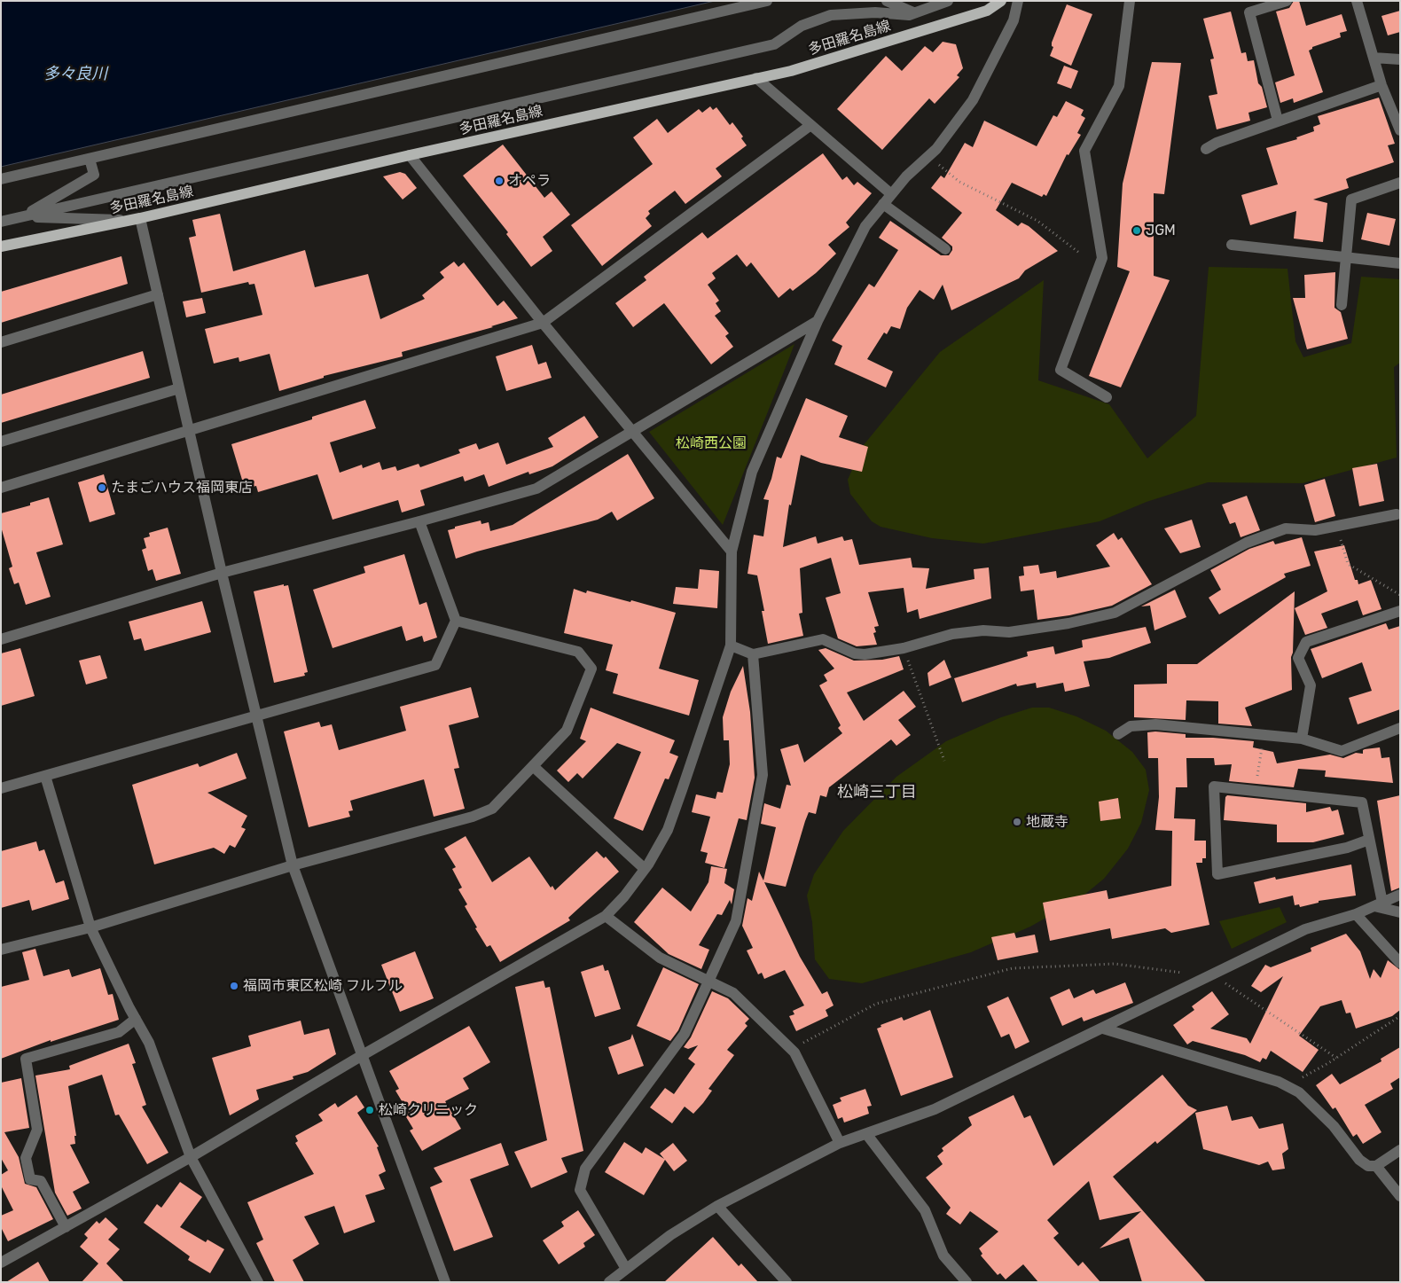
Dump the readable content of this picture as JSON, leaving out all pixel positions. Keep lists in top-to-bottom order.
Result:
{
  "streets": {
    "main road": ["多田羅名島線"]
  },
  "districts": ["松崎三丁目"],
  "water": ["多々良川"],
  "parks": ["松崎西公園"],
  "places": [
    "オペラ",
    "JGM",
    "たまごハウス福岡東店",
    "地蔵寺",
    "福岡市東区松崎 フルフル",
    "松崎クリニック"
  ]
}
